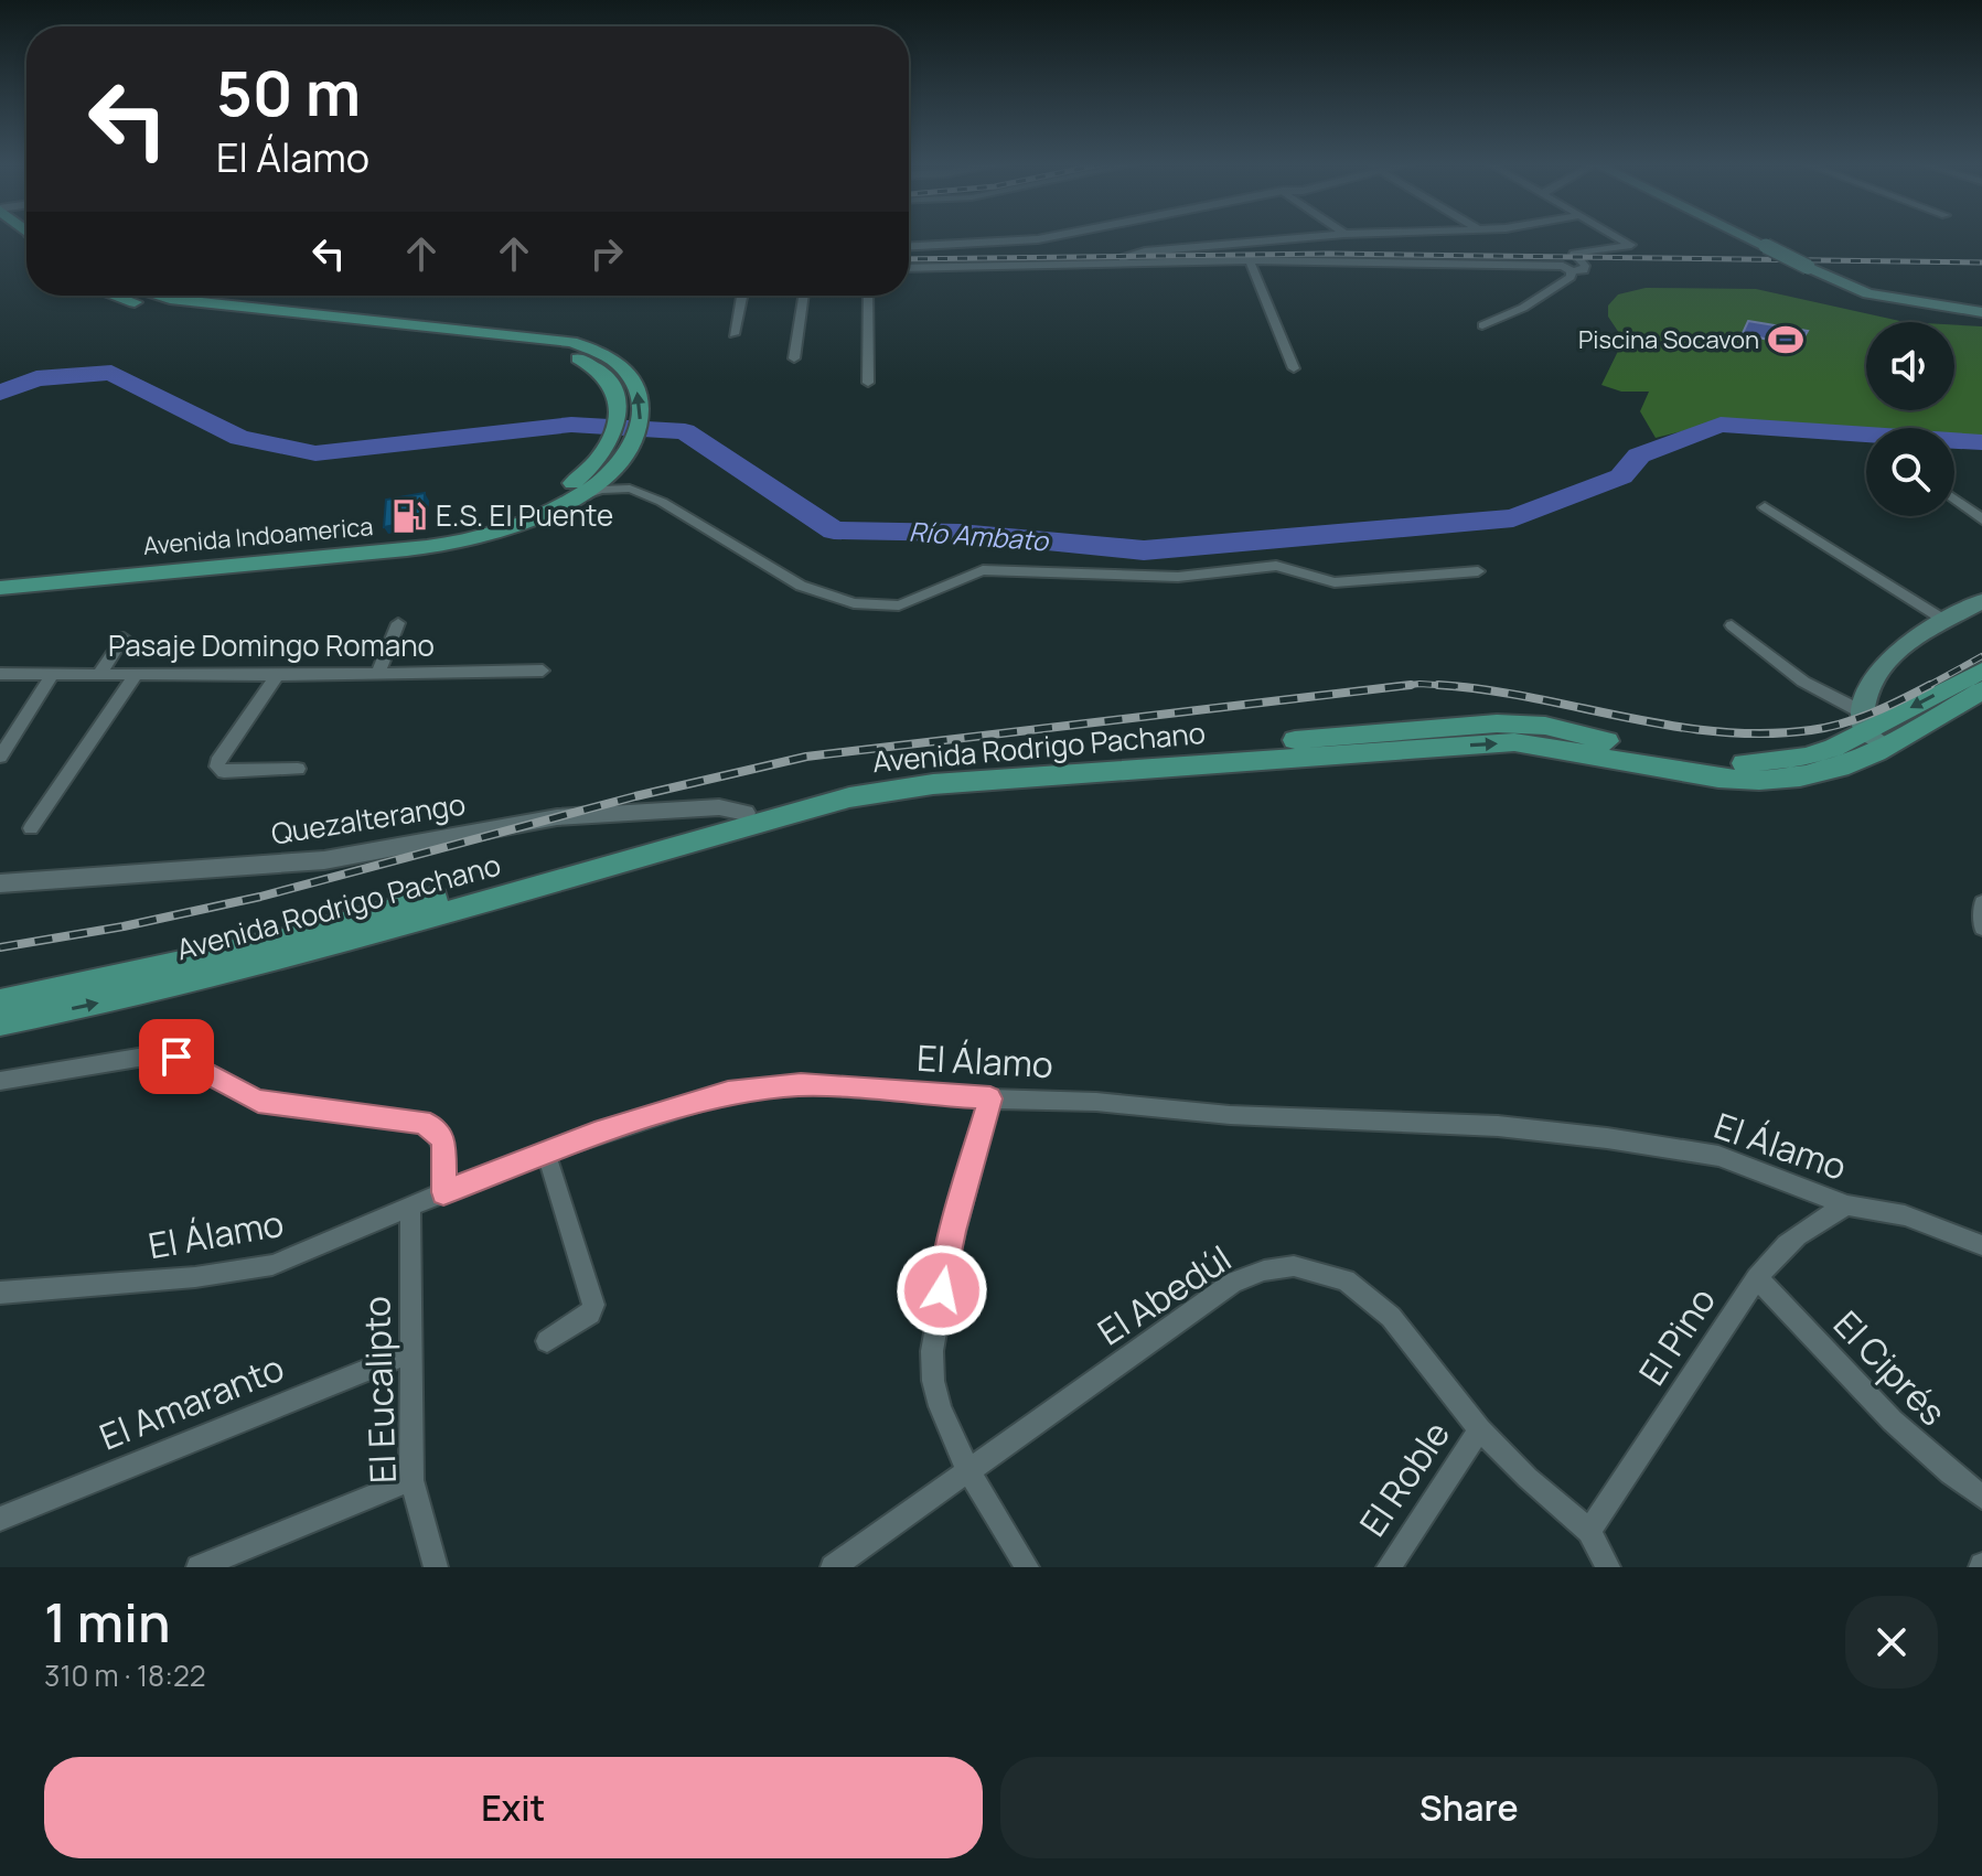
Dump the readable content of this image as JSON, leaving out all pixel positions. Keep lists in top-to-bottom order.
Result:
{
  "streets": {
    "main road": ["Avenida Indoamerica", "Avenida Rodrigo Pachano"],
    "street": [
      "Pasaje Domingo Romano",
      "Quezalterango",
      "El Álamo",
      "El Abedúl",
      "El Pino",
      "El Ciprés",
      "El Eucalipto",
      "El Amaranto",
      "El Roble"
    ]
  },
  "crossings": [
    ["Avenida Rodrigo Pachano", "Quezalterango"],
    ["El Álamo", "El Pino"],
    ["El Álamo", "El Eucalipto"],
    ["El Abedúl", "El Pino"],
    ["El Abedúl", "El Roble"],
    ["El Pino", "El Ciprés"],
    ["El Eucalipto", "El Amaranto"]
  ],
  "water": ["Río Ambato"],
  "places": {
    "sports": ["Piscina Socavon"],
    "fuel station": ["E.S. El Puente"]
  },
  "page": {
    "turn": ["50 m", "El Álamo"],
    "heading": ["1 min", "310 m · 18:22"],
    "buttons": ["Exit", "Share"]
  }
}
